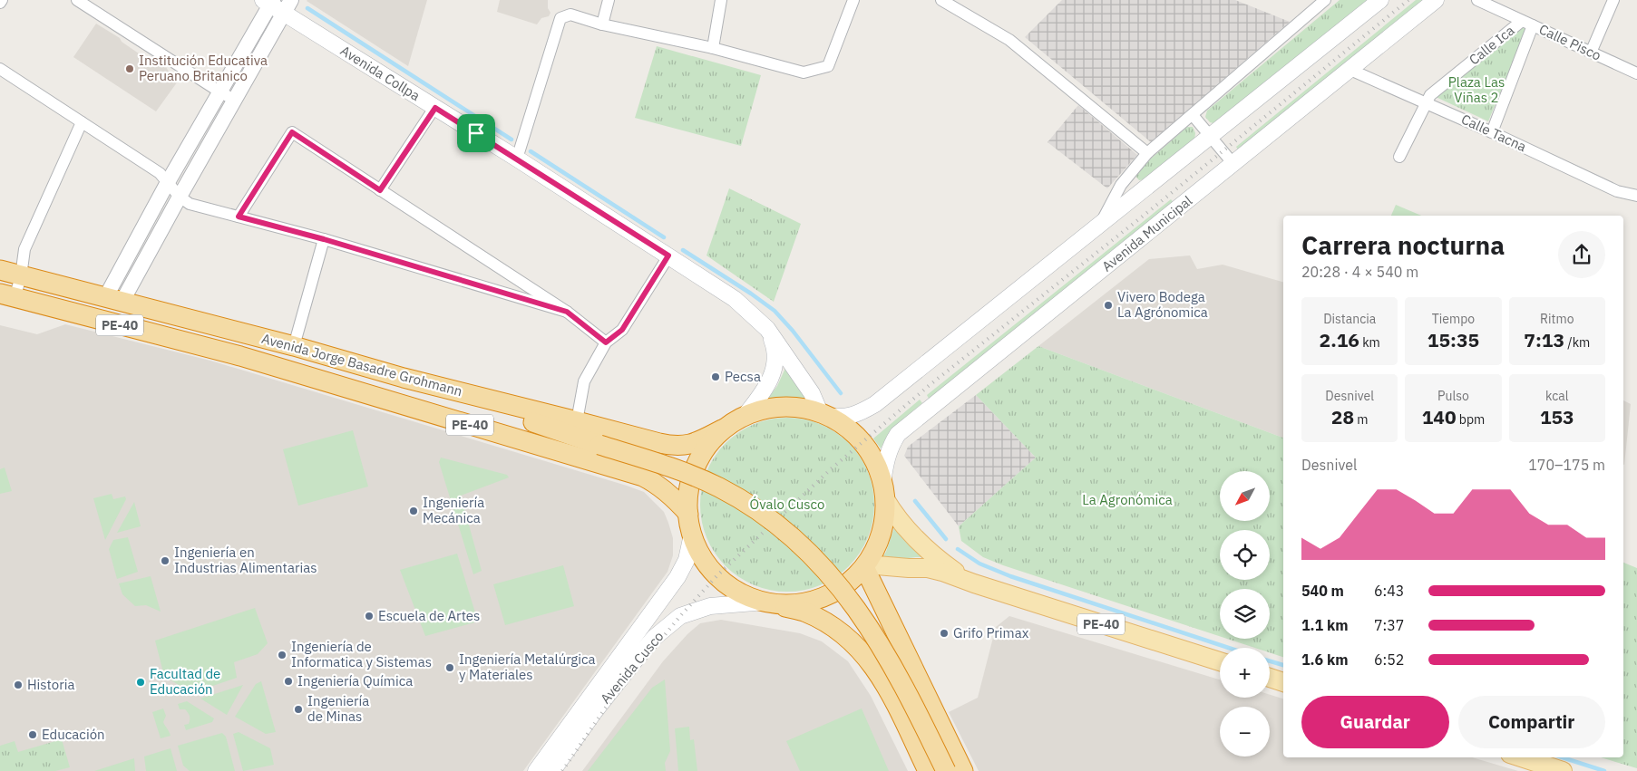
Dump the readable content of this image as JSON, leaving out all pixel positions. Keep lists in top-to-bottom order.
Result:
{
  "streets": {
    "highway": ["PE-40", "Avenida Jorge Basadre Grohmann"],
    "main road": ["Avenida Collpa", "Avenida Municipal", "Avenida Cusco"],
    "street": ["Calle Pisco", "Calle Ica", "Calle Tacna"]
  },
  "crossings": [
    ["Calle Pisco", "Calle Ica"],
    ["Calle Ica", "Calle Tacna"],
    ["Calle Tacna", "Avenida Municipal"],
    ["Avenida Municipal", "PE-40"]
  ],
  "parks": ["Plaza Las Viñas 2", "La Agronómica", "Óvalo Cusco"],
  "places": [
    "Institución Educativa Peruano Britanico",
    "Vivero Bodega La Agrónomica",
    "Pecsa",
    "Ingeniería Mecánica",
    "Ingeniería en Industrias Alimentarias",
    "Escuela de Artes",
    "Grifo Primax",
    "Ingeniería de Informatica y Sistemas",
    "Ingeniería Metalúrgica y Materiales",
    "Ingeniería Química",
    "Facultad de Educación",
    "Historia",
    "Ingeniería de Minas",
    "Educación"
  ],
  "north": "bottom left",
  "page": {
    "heading": ["Carrera nocturna", "20:28 · 4 × 540 m"],
    "stats": [
      ["Distancia", "2.16 km"],
      ["Tiempo", "15:35"],
      ["Ritmo", "7:13 /km"],
      ["Desnivel", "28 m"],
      ["Pulso", "140 bpm"],
      ["kcal", "153"]
    ],
    "chart": ["Desnivel", "170–175 m"],
    "map_buttons": ["+", "−"],
    "list": [
      {
        "name": "540 m",
        "note": "6:43"
      },
      {
        "name": "1.1 km",
        "note": "7:37"
      },
      {
        "name": "1.6 km",
        "note": "6:52"
      }
    ],
    "buttons": ["Guardar", "Compartir"]
  }
}
